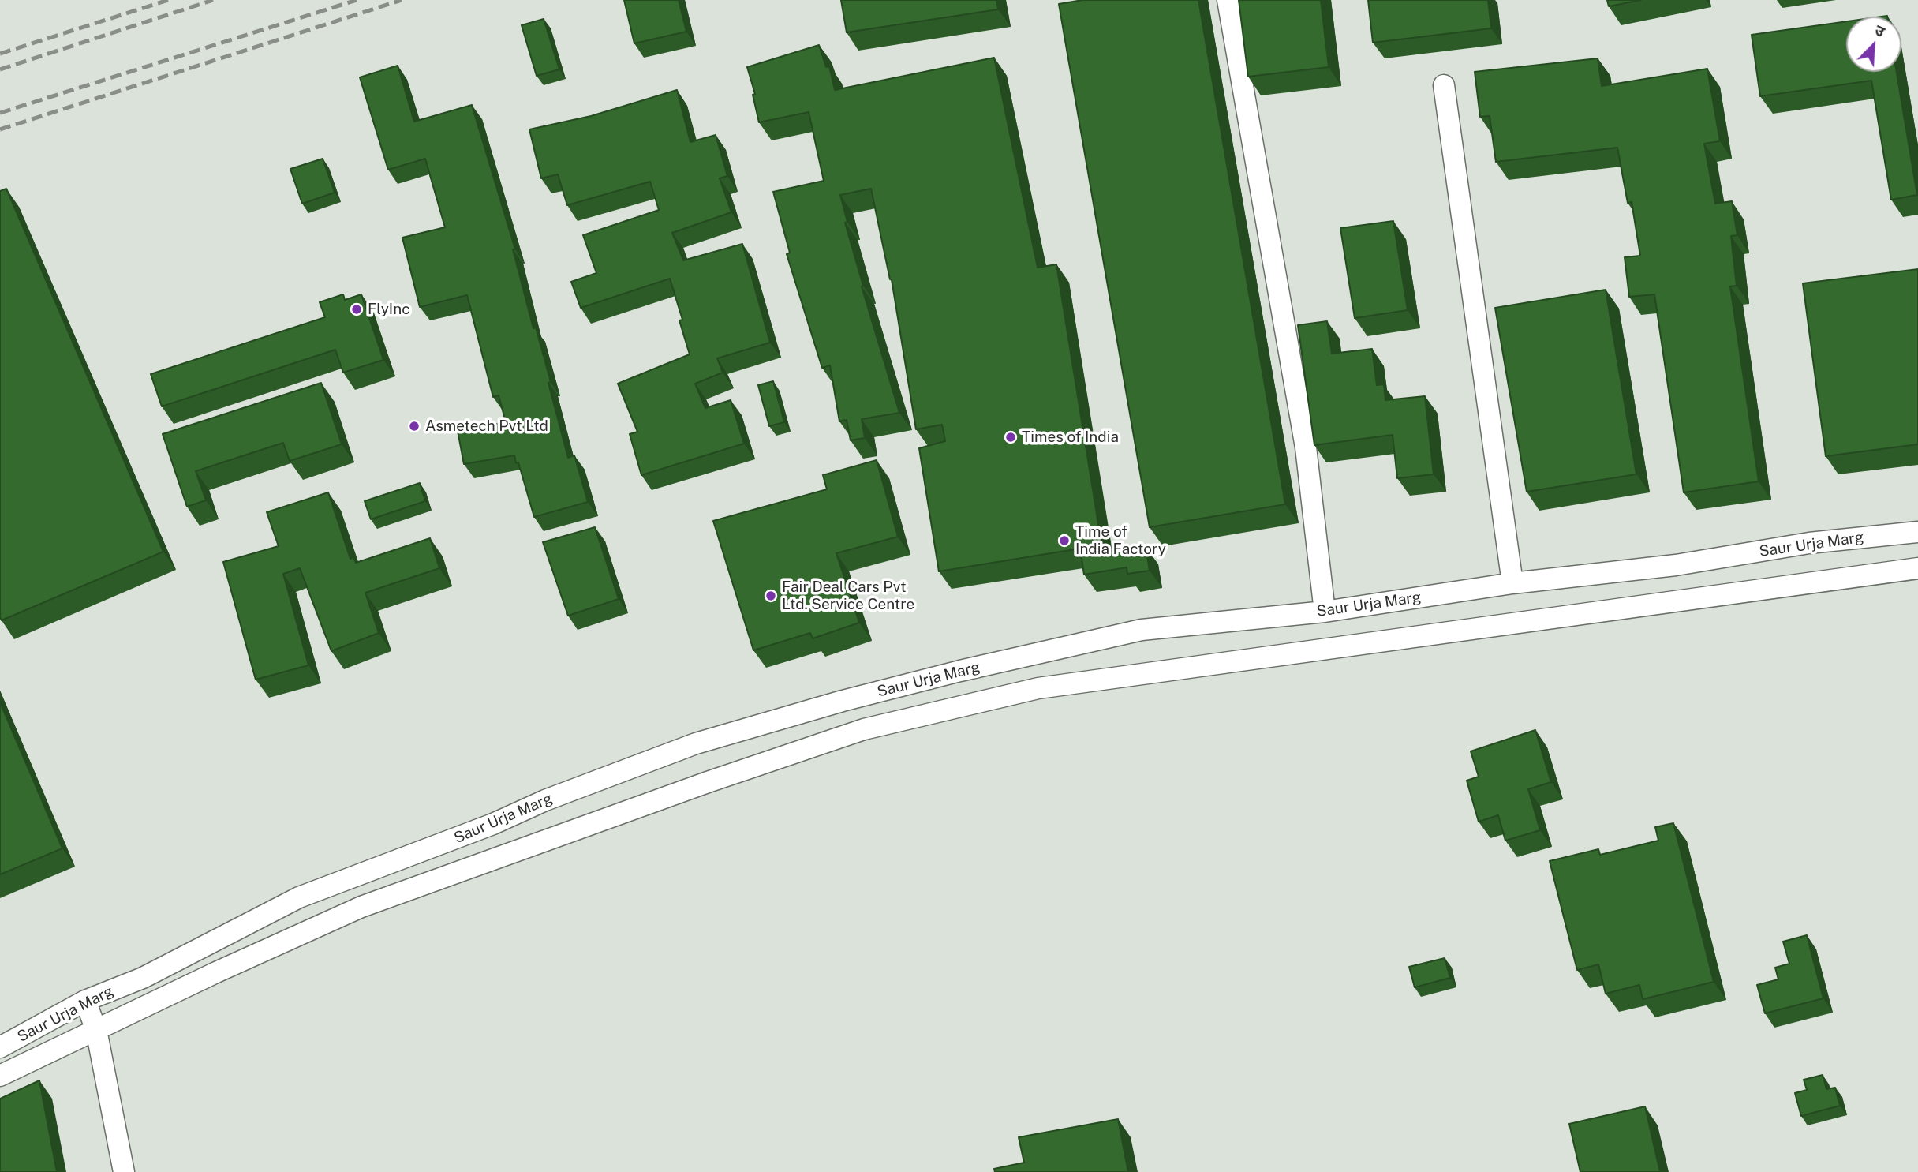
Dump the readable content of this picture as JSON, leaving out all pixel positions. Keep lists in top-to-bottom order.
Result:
{
  "streets": {
    "street": ["Saur Urja Marg"]
  },
  "places": [
    "FlyInc",
    "Asmetech Pvt Ltd",
    "Times of India",
    "Time of India Factory",
    "Fair Deal Cars Pvt Ltd. Service Centre"
  ],
  "north": "top right"
}
